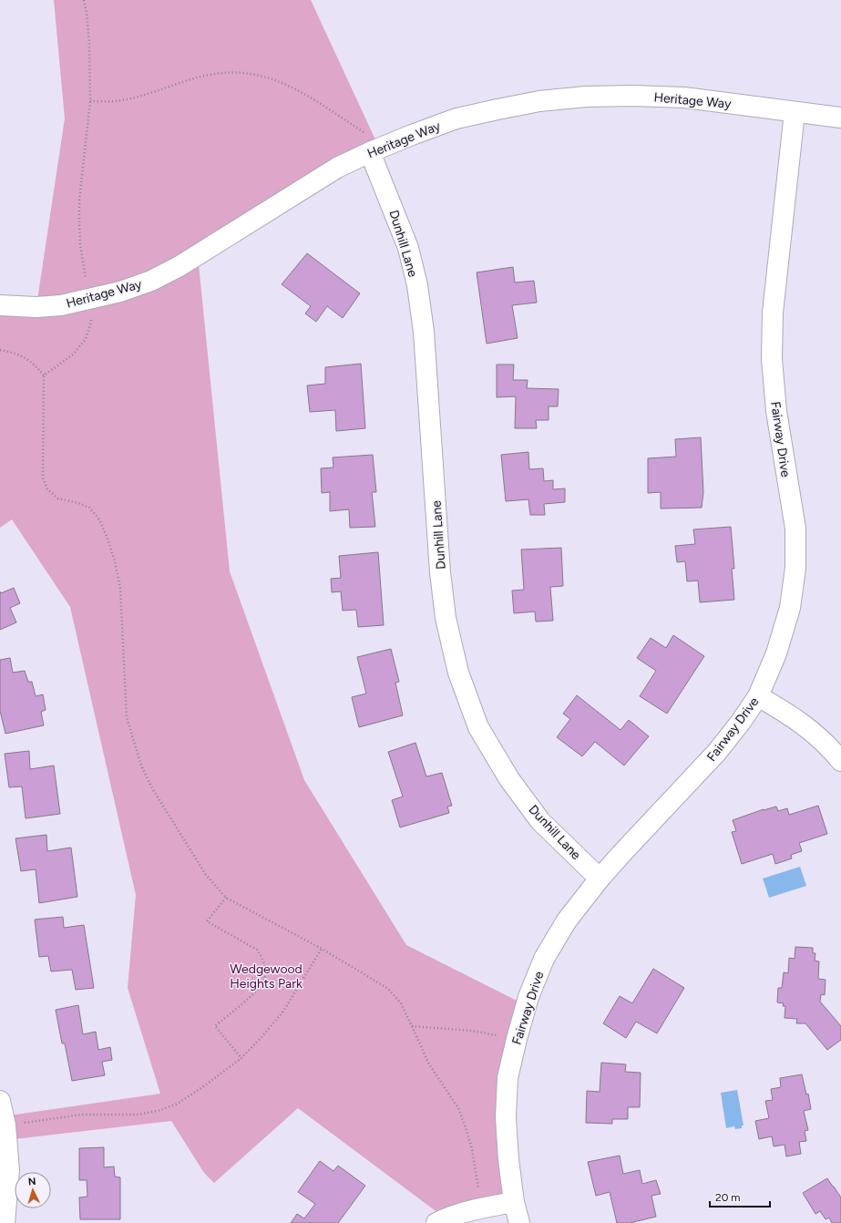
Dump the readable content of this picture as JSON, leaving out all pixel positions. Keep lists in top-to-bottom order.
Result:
{
  "streets": {
    "street": ["Heritage Way", "Dunhill Lane", "Fairway Drive"]
  },
  "crossings": [
    ["Heritage Way", "Dunhill Lane"],
    ["Heritage Way", "Fairway Drive"],
    ["Dunhill Lane", "Fairway Drive"]
  ],
  "parks": ["Wedgewood Heights Park"],
  "scale_bar": "20 m",
  "north": "top"
}
